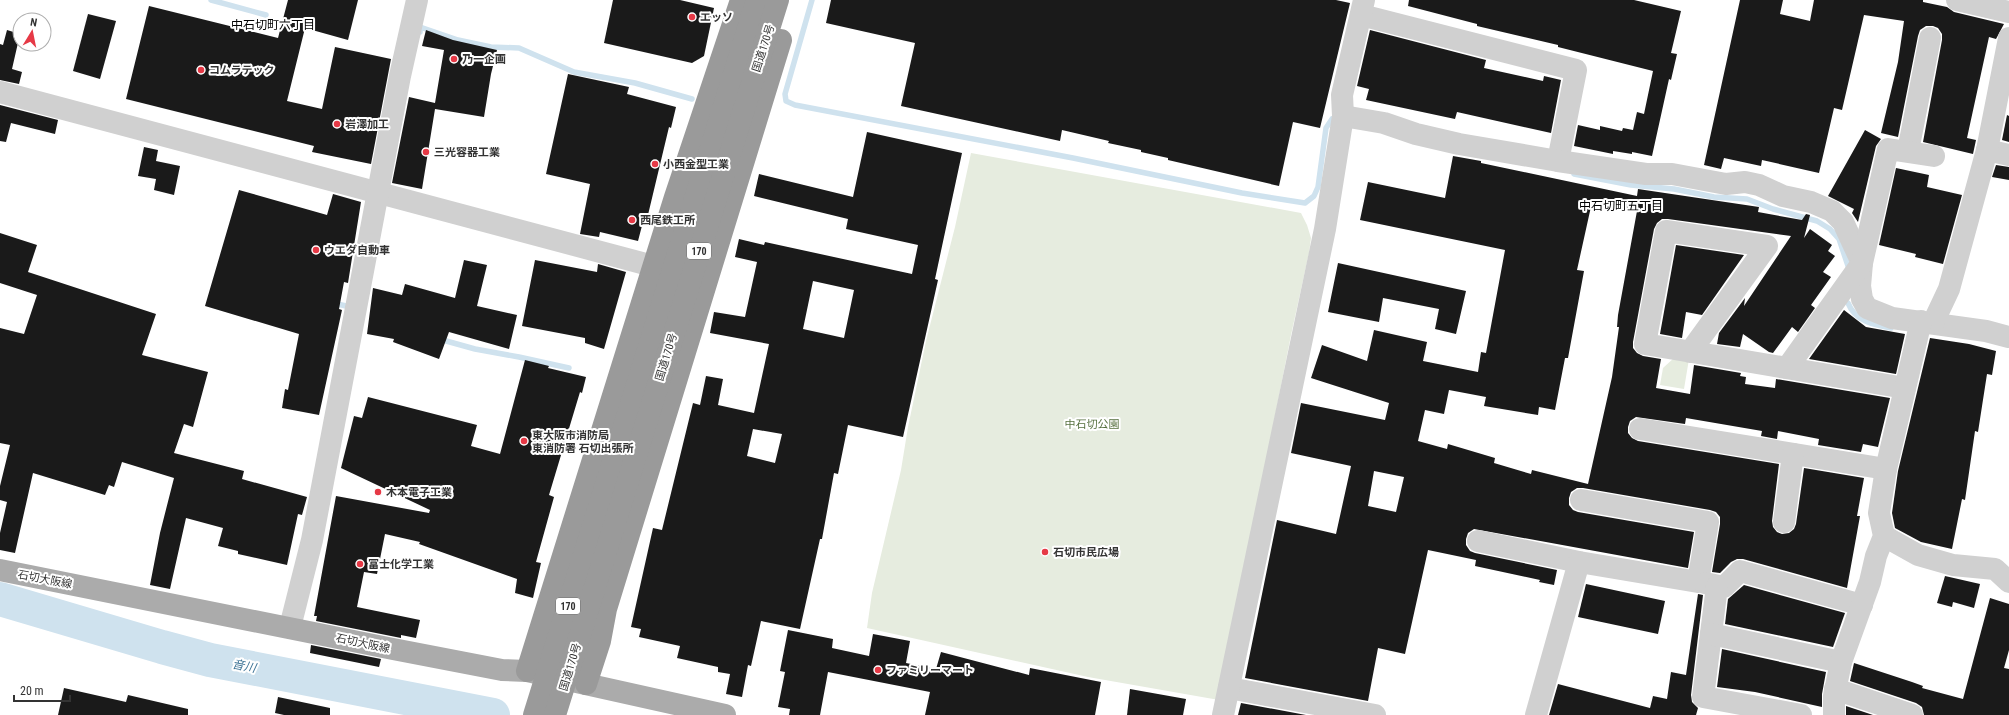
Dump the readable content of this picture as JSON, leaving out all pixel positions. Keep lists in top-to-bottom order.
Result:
{
  "streets": {
    "highway": ["国道170号", "170"],
    "main road": ["石切大阪線"]
  },
  "districts": ["中石切町六丁目", "中石切町五丁目"],
  "water": ["音川"],
  "parks": ["中石切公園"],
  "places": [
    "エッソ",
    "乃一企画",
    "コムラテック",
    "岩澤加工",
    "三光容器工業",
    "小西金型工業",
    "西尾鉄工所",
    "ウエダ自動車",
    "東大阪市消防局 東消防署 石切出張所",
    "木本電子工業",
    "石切市民広場",
    "冨士化学工業",
    "ファミリーマート"
  ],
  "scale_bar": "20 m",
  "north": "top"
}
